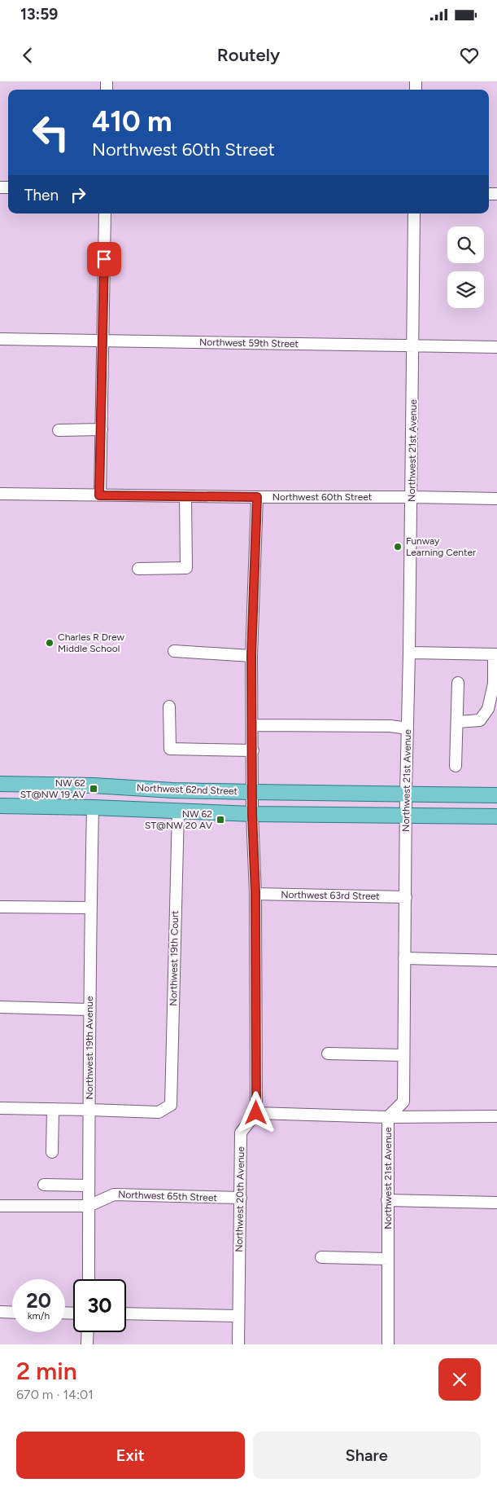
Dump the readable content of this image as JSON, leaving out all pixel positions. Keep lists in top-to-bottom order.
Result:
{
  "streets": {
    "main road": ["Northwest 62nd Street"],
    "street": [
      "Northwest 59th Street",
      "Northwest 21st Avenue",
      "Northwest 60th Street",
      "Northwest 63rd Street",
      "Northwest 19th Court",
      "Northwest 19th Avenue",
      "Northwest 65th Street",
      "Northwest 20th Avenue"
    ]
  },
  "crossings": [
    ["Northwest 59th Street", "Northwest 21st Avenue"],
    ["Northwest 21st Avenue", "Northwest 60th Street"],
    ["Northwest 21st Avenue", "Northwest 62nd Street"],
    ["Northwest 21st Avenue", "Northwest 63rd Street"],
    ["Northwest 19th Court", "Northwest 19th Avenue"],
    ["Northwest 19th Avenue", "Northwest 65th Street"],
    ["Northwest 65th Street", "Northwest 20th Avenue"]
  ],
  "places": {
    "other": ["Funway Learning Center", "Charles R Drew Middle School"],
    "transit": ["NW 62 ST@NW 19 AV", "NW 62 ST@NW 20 AV"]
  },
  "page": {
    "status": "13:59",
    "header": "Routely",
    "turn": ["410 m", "Northwest 60th Street"],
    "then": "Then",
    "speed": "20 km/h",
    "limit": "30",
    "heading": ["2 min", "670 m · 14:01"],
    "buttons": ["Exit", "Share"]
  }
}
